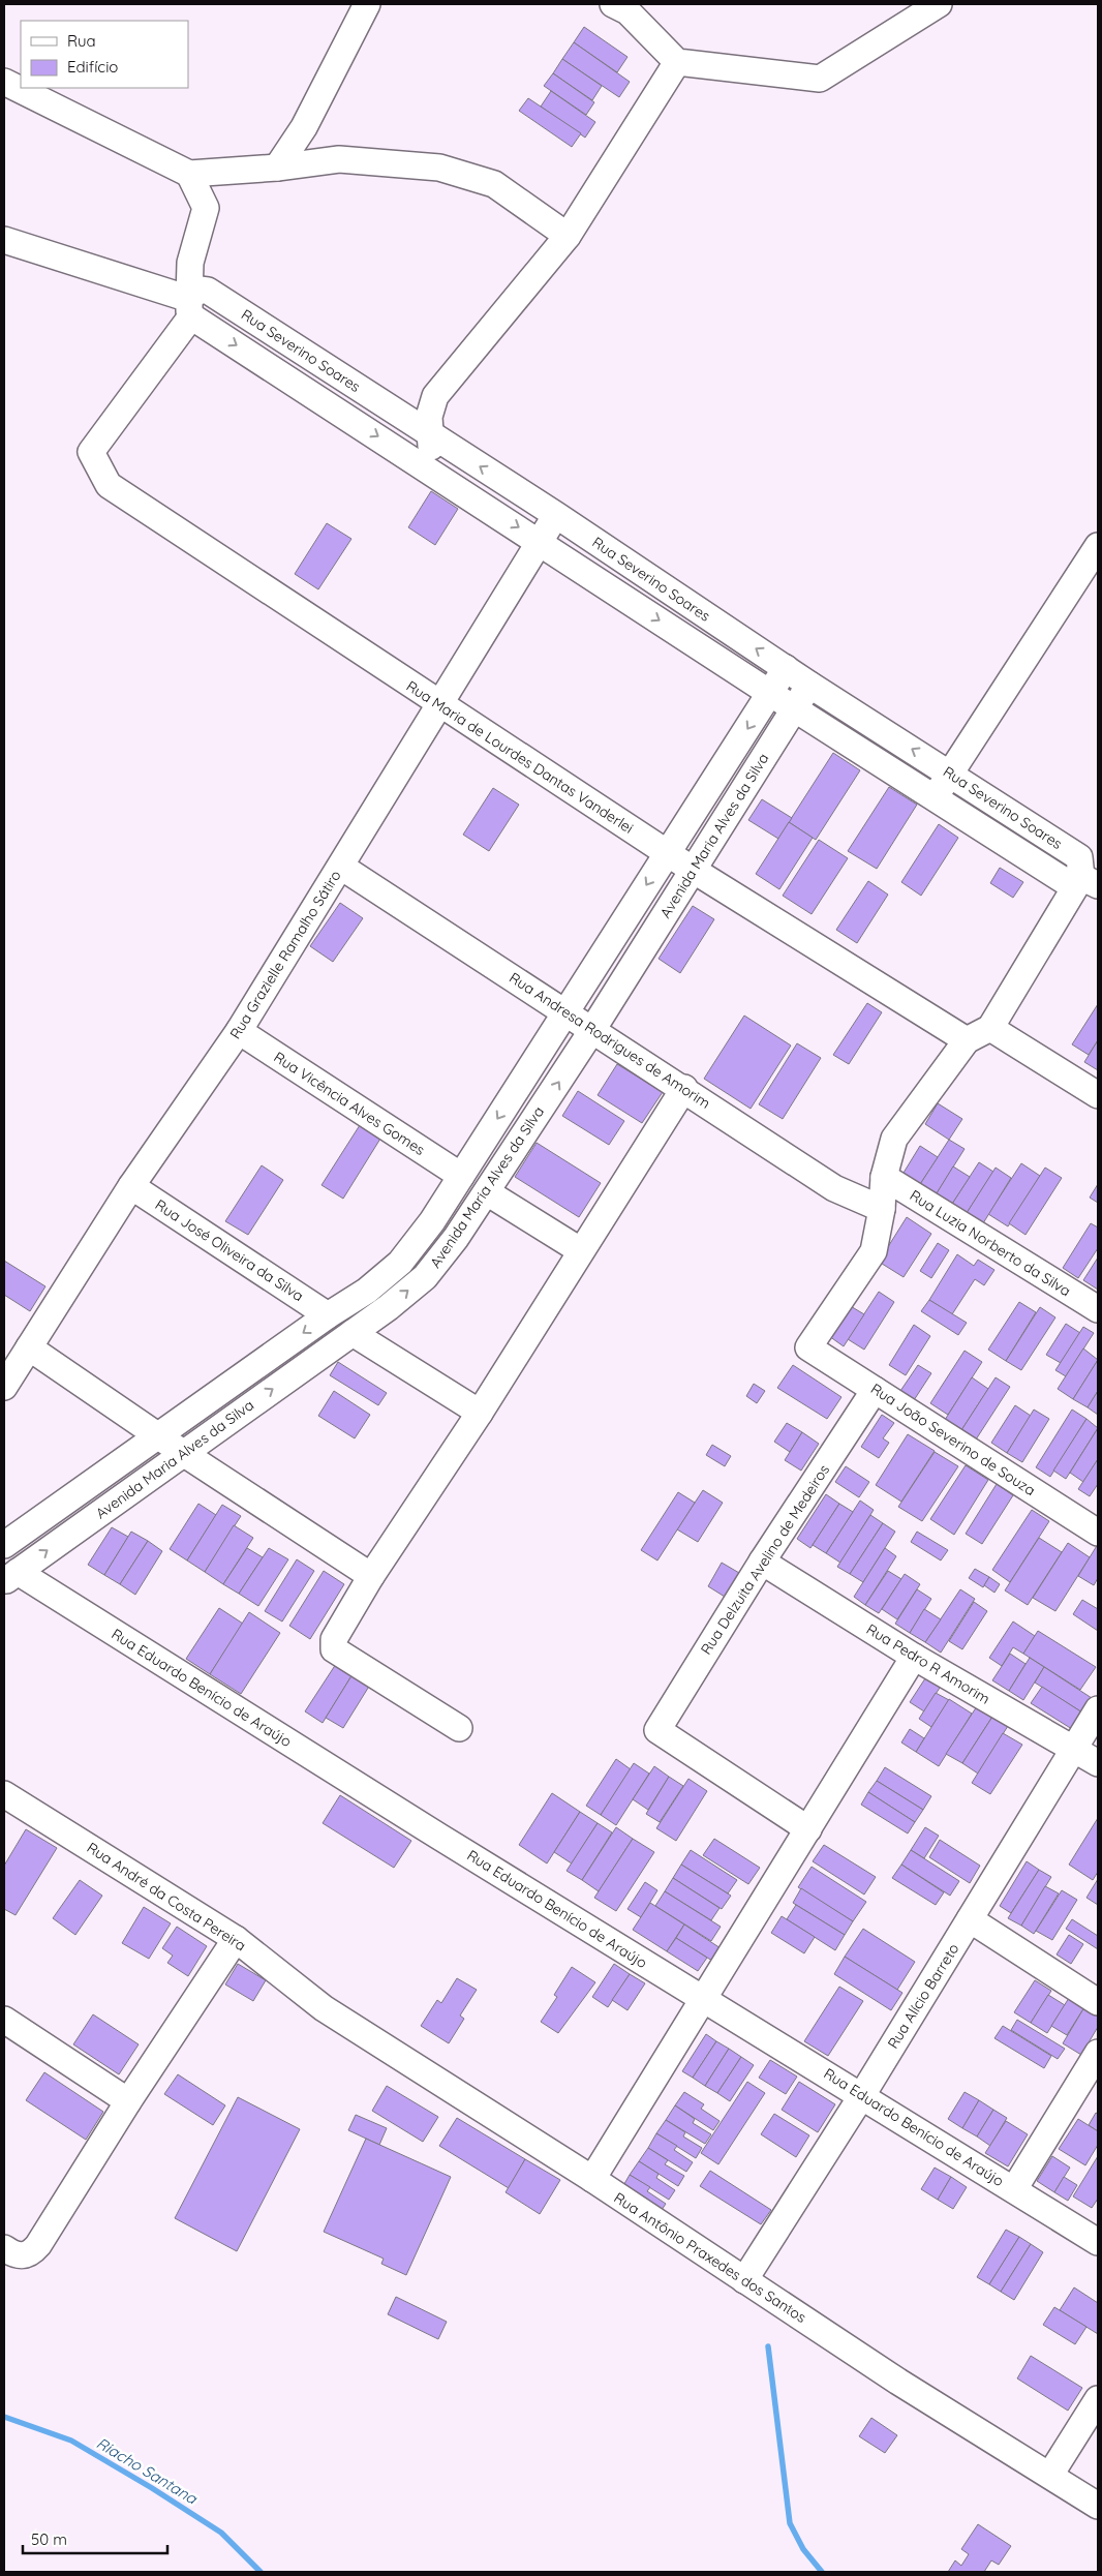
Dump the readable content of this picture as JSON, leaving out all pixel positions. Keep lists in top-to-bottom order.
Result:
{
  "streets": {
    "street": [
      "Rua Severino Soares",
      "Rua Maria de Lourdes Dantas Vanderlei",
      "Avenida Maria Alves da Silva",
      "Rua Grazielle Ramalho Sátiro",
      "Rua Andresa Rodrigues de Amorim",
      "Rua Vicência Alves Gomes",
      "Rua Luzia Norberto da Silva",
      "Rua José Oliveira da Silva",
      "Rua João Severino de Souza",
      "Rua Delzuita Avelino de Medeiros",
      "Rua Pedro R Amorim",
      "Rua Eduardo Benício de Araújo",
      "Rua André da Costa Pereira",
      "Rua Alício Barreto",
      "Rua Antônio Praxedes dos Santos"
    ]
  },
  "crossings": [
    ["Rua Severino Soares", "Rua Maria de Lourdes Dantas Vanderlei"],
    ["Rua Severino Soares", "Avenida Maria Alves da Silva"],
    ["Rua Severino Soares", "Rua Grazielle Ramalho Sátiro"],
    ["Rua Maria de Lourdes Dantas Vanderlei", "Avenida Maria Alves da Silva"],
    ["Rua Maria de Lourdes Dantas Vanderlei", "Rua Grazielle Ramalho Sátiro"],
    ["Avenida Maria Alves da Silva", "Rua Andresa Rodrigues de Amorim"],
    ["Avenida Maria Alves da Silva", "Rua Vicência Alves Gomes"],
    ["Avenida Maria Alves da Silva", "Rua José Oliveira da Silva"],
    ["Avenida Maria Alves da Silva", "Rua Eduardo Benício de Araújo"],
    ["Rua Grazielle Ramalho Sátiro", "Rua Andresa Rodrigues de Amorim"],
    ["Rua Grazielle Ramalho Sátiro", "Rua Vicência Alves Gomes"],
    ["Rua Grazielle Ramalho Sátiro", "Rua José Oliveira da Silva"],
    ["Rua Andresa Rodrigues de Amorim", "Rua João Severino de Souza"],
    ["Rua João Severino de Souza", "Rua Delzuita Avelino de Medeiros"],
    ["Rua Delzuita Avelino de Medeiros", "Rua Pedro R Amorim"],
    ["Rua Pedro R Amorim", "Rua Alício Barreto"],
    ["Rua Eduardo Benício de Araújo", "Rua Alício Barreto"],
    ["Rua André da Costa Pereira", "Rua Antônio Praxedes dos Santos"],
    ["Rua Alício Barreto", "Rua Antônio Praxedes dos Santos"]
  ],
  "water": ["Riacho Santana"],
  "legend": ["Rua", "Edifício"],
  "scale_bar": "50 m"
}
